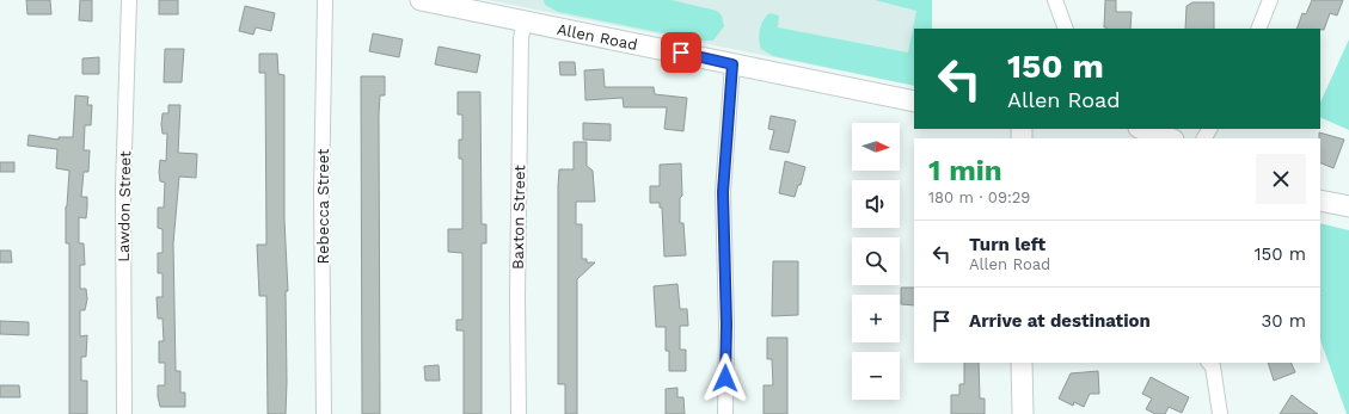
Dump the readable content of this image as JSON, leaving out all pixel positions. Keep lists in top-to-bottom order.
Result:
{
  "streets": {
    "street": [
      "Allen Road",
      "Lawdon Street",
      "Rebecca Street",
      "Baxton Street"
    ]
  },
  "crossings": [
    ["Allen Road", "Baxton Street"]
  ],
  "north": "right",
  "page": {
    "turn": ["150 m", "Allen Road"],
    "map_buttons": ["+", "−"],
    "heading": ["1 min", "180 m · 09:29"],
    "list": [
      {
        "name": "Turn left",
        "note": "Allen Road",
        "value": "150 m"
      },
      {
        "name": "Arrive at destination",
        "value": "30 m"
      }
    ]
  }
}
